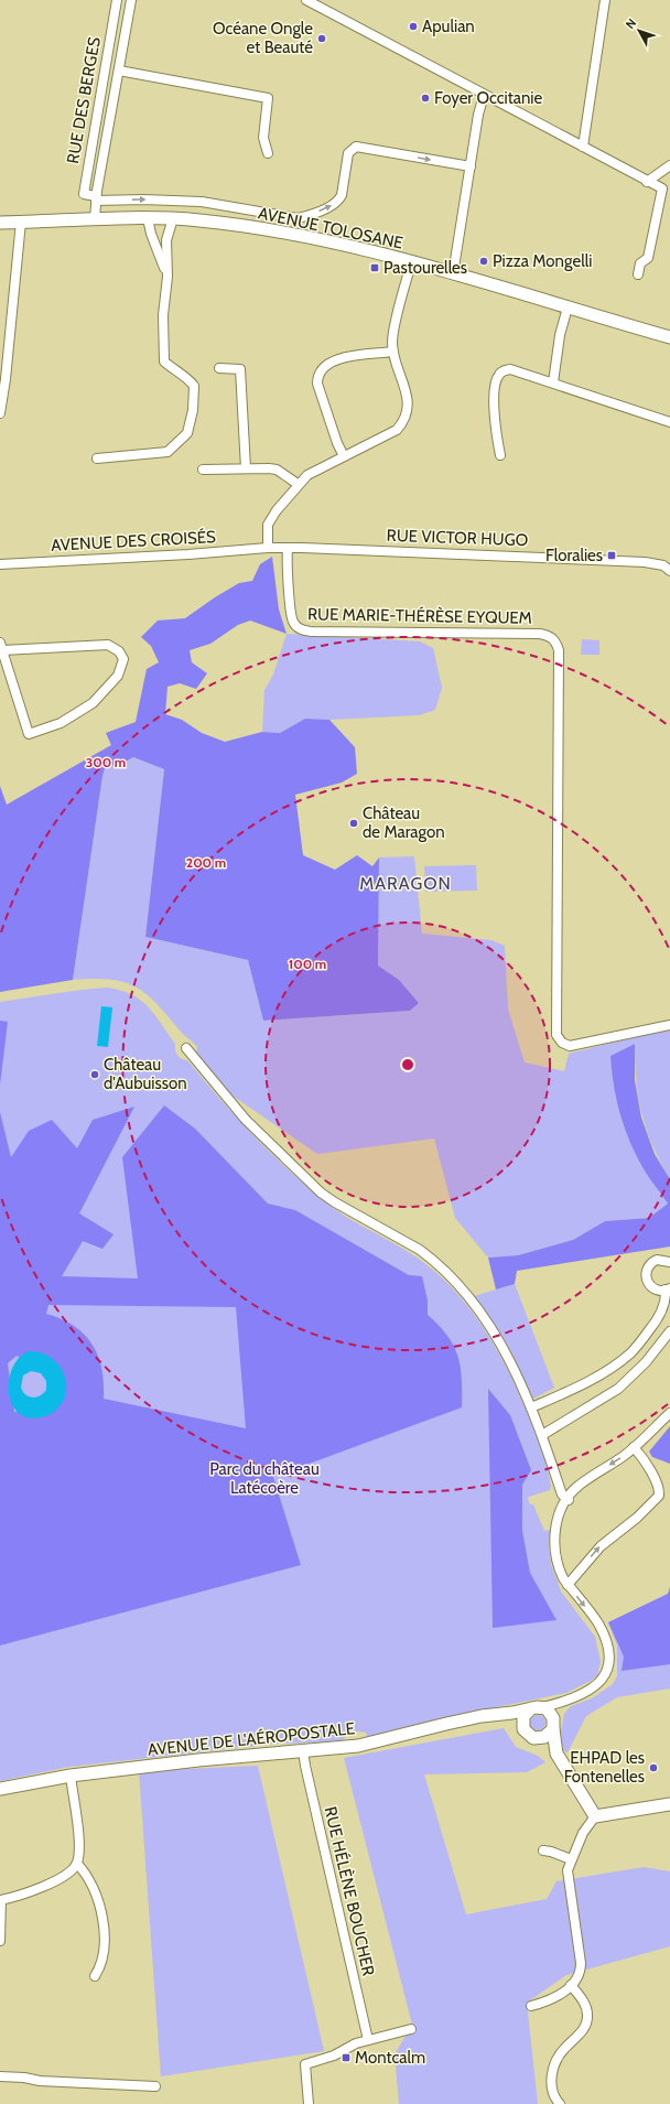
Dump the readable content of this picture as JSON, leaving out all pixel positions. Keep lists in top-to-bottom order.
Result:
{
  "streets": {
    "street": [
      "RUE DES BERGES",
      "AVENUE TOLOSANE",
      "RUE VICTOR HUGO",
      "AVENUE DES CROISÉS",
      "RUE MARIE-THÉRÈSE EYQUEM",
      "AVENUE DE L'AÉROPOSTALE",
      "RUE HÉLÈNE BOUCHER"
    ]
  },
  "crossings": [
    ["RUE DES BERGES", "AVENUE TOLOSANE"],
    ["RUE VICTOR HUGO", "AVENUE DES CROISÉS"],
    ["RUE VICTOR HUGO", "RUE MARIE-THÉRÈSE EYQUEM"],
    ["AVENUE DE L'AÉROPOSTALE", "RUE HÉLÈNE BOUCHER"]
  ],
  "districts": ["MARAGON"],
  "parks": ["Parc du château Latécoère"],
  "places": {
    "other": [
      "Apulian",
      "Océane Ongle et Beauté",
      "Foyer Occitanie",
      "Pizza Mongelli",
      "Château de Maragon",
      "Château d'Aubuisson",
      "EHPAD les Fontenelles"
    ],
    "transit": ["Pastourelles", "Floralies", "Montcalm"]
  },
  "north": "top left",
  "rings": ["300 m", "200 m", "100 m"]
}
